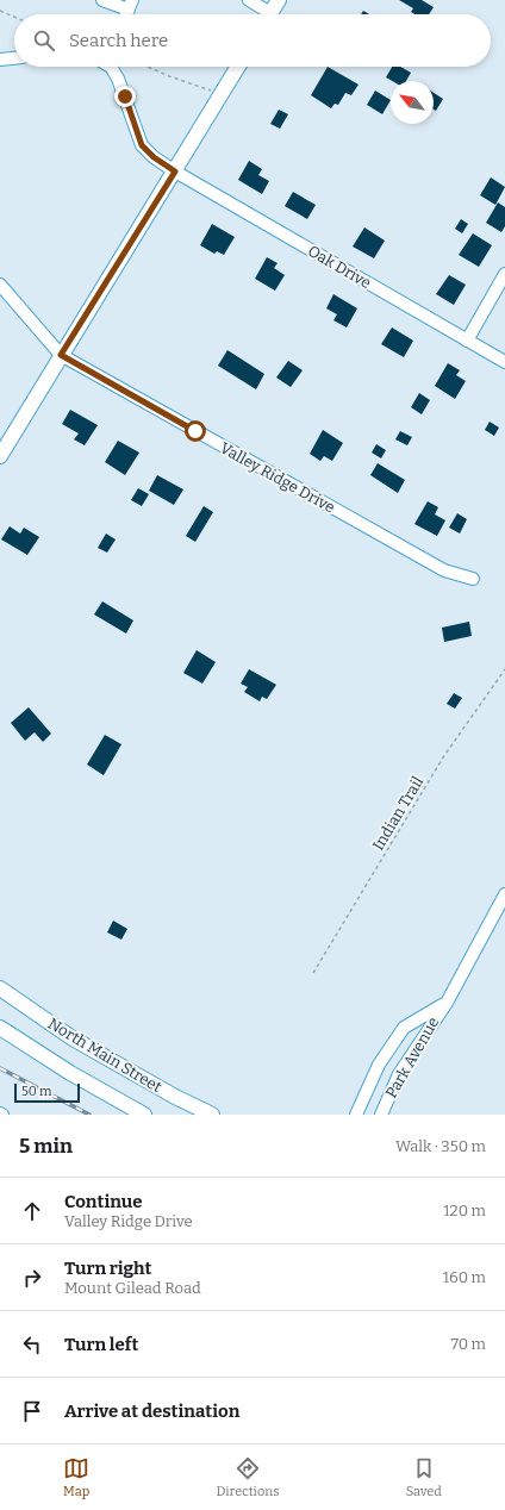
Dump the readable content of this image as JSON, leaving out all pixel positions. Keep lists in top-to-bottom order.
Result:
{
  "streets": {
    "main road": ["North Main Street"],
    "street": ["Oak Drive", "Valley Ridge Drive", "Park Avenue"],
    "path": ["Indian Trail"]
  },
  "scale_bar": "50 m",
  "north": "top left",
  "page": {
    "search": "Search here",
    "scale": "50 m",
    "heading": ["5 min", "Walk · 350 m"],
    "list": [
      ["Continue", "Valley Ridge Drive", "120 m"],
      ["Turn right", "Mount Gilead Road", "160 m"],
      ["Turn left", "70 m"],
      "Arrive at destination"
    ],
    "nav": ["Map", "Directions", "Saved"]
  }
}
